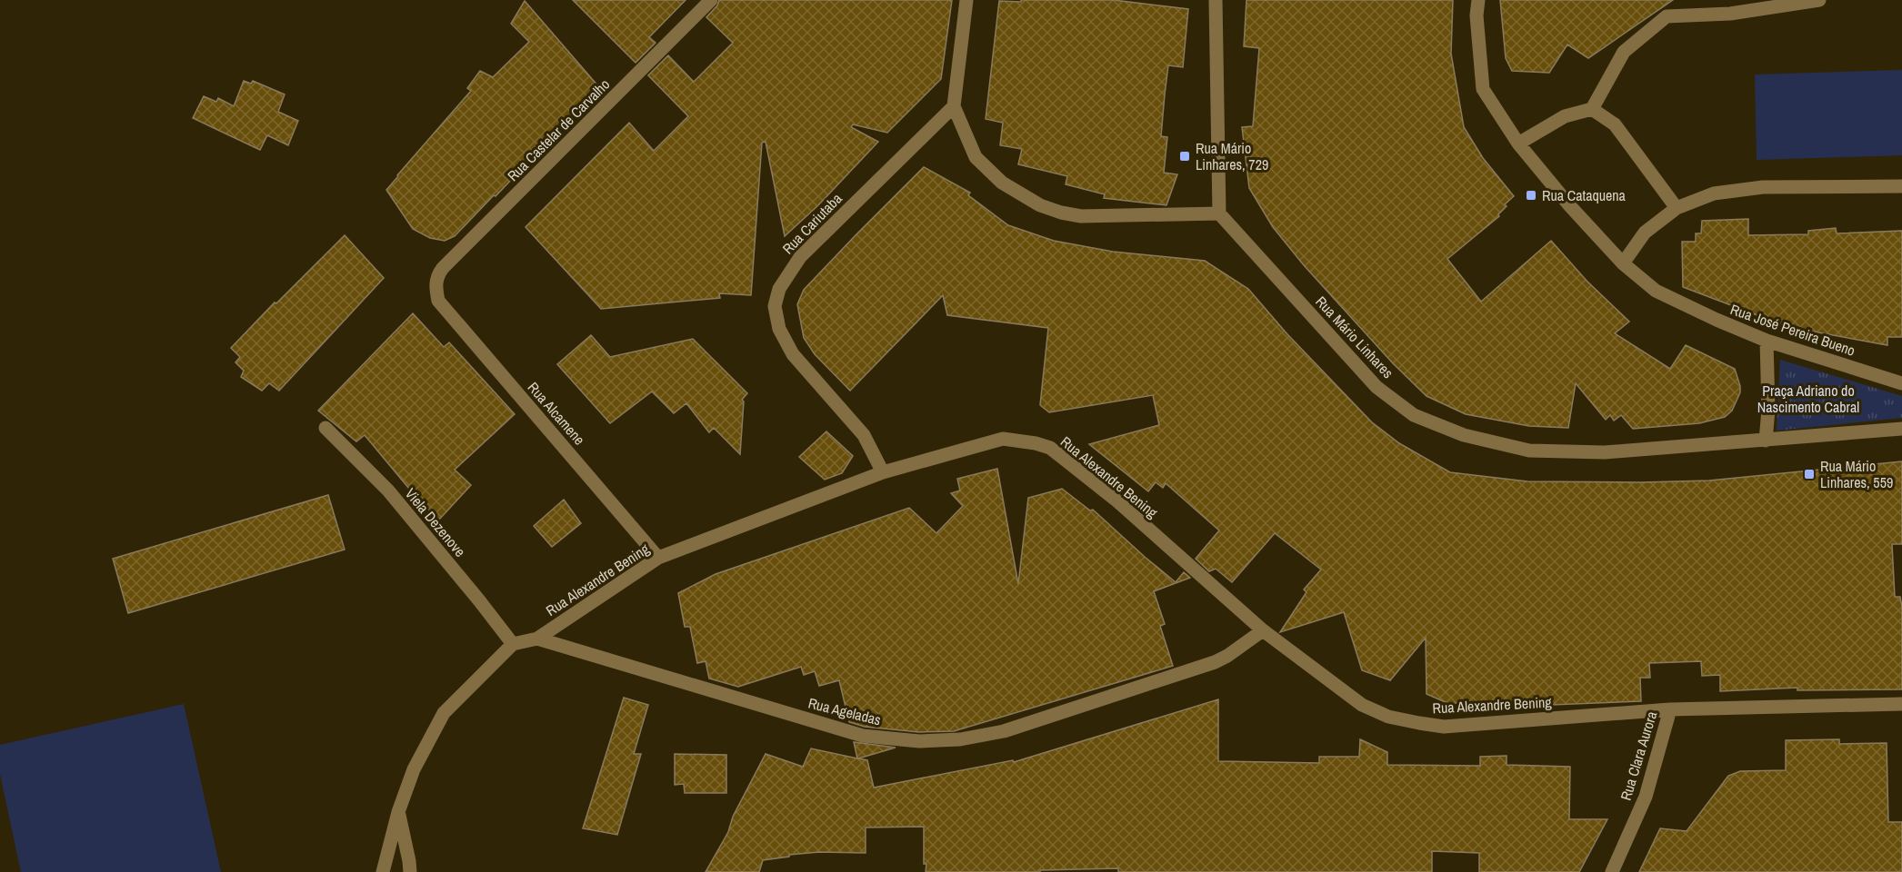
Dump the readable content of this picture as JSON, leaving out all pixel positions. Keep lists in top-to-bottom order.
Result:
{
  "streets": {
    "street": [
      "Rua Castelar de Carvalho",
      "Rua Cariutaba",
      "Rua José Pereira Bueno",
      "Rua Mário Linhares",
      "Rua Alcamene",
      "Rua Alexandre Bening",
      "Viela Dezenove",
      "Rua Ageladas",
      "Rua Clara Aurora"
    ]
  },
  "crossings": [
    ["Rua Castelar de Carvalho", "Rua Alcamene"],
    ["Rua Cariutaba", "Rua Alexandre Bening"],
    ["Rua Alcamene", "Rua Alexandre Bening"],
    ["Rua Alexandre Bening", "Viela Dezenove"],
    ["Rua Alexandre Bening", "Rua Ageladas"],
    ["Rua Alexandre Bening", "Rua Clara Aurora"]
  ],
  "parks": ["Praça Adriano do Nascimento Cabral"],
  "places": {
    "transit": ["Rua Mário Linhares, 729", "Rua Cataquena", "Rua Mário Linhares, 559"]
  }
}
